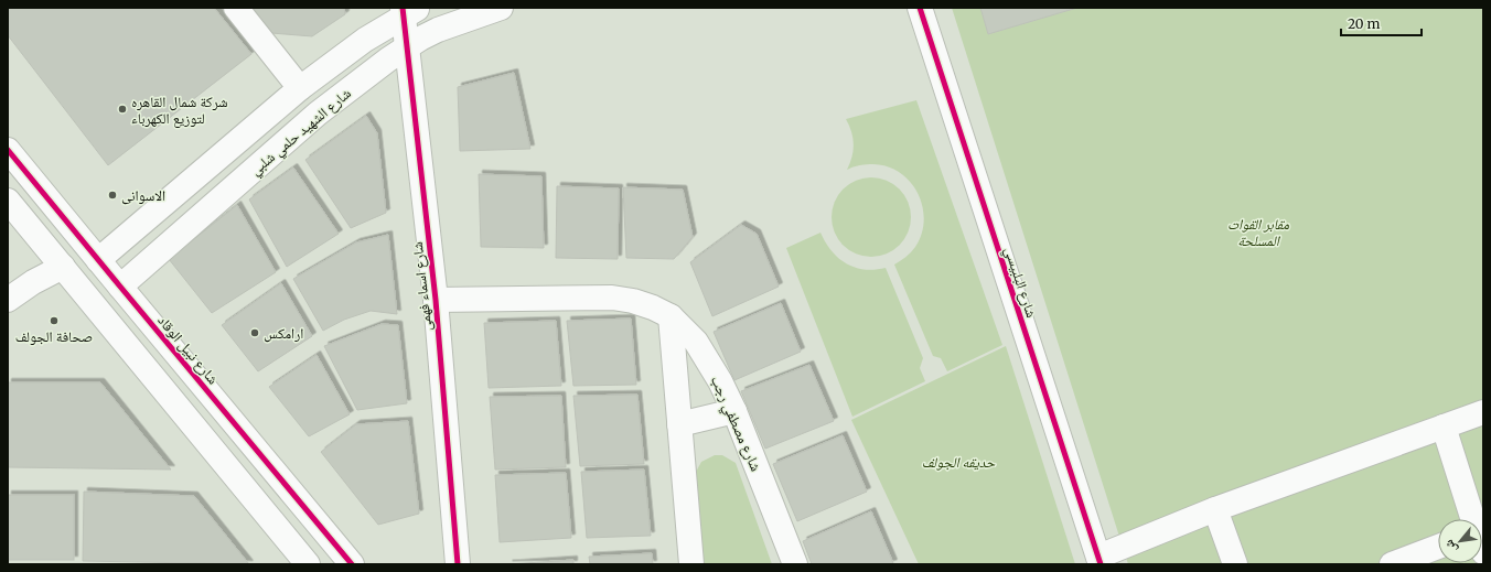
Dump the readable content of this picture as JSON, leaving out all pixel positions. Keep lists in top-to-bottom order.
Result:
{
  "streets": {
    "street": [
      "شارع الشهيد حلمي شلبي",
      "شارع البلبيسي",
      "شارع اسماء فهمى",
      "شارع نبيل الوقاد",
      "شارع مصطفي رجب"
    ]
  },
  "crossings": [
    ["شارع الشهيد حلمي شلبي", "شارع اسماء فهمى"],
    ["شارع الشهيد حلمي شلبي", "شارع نبيل الوقاد"],
    ["شارع اسماء فهمى", "شارع مصطفي رجب"]
  ],
  "parks": ["مقابر القوات المسلحة", "حديقه الجولف"],
  "places": [
    "شركة شمال القاهره لتوزيع الكهرباء",
    "الاسوانى",
    "صحافة الجولف",
    "ارامكس"
  ],
  "scale_bar": "20 m",
  "north": "bottom left"
}
